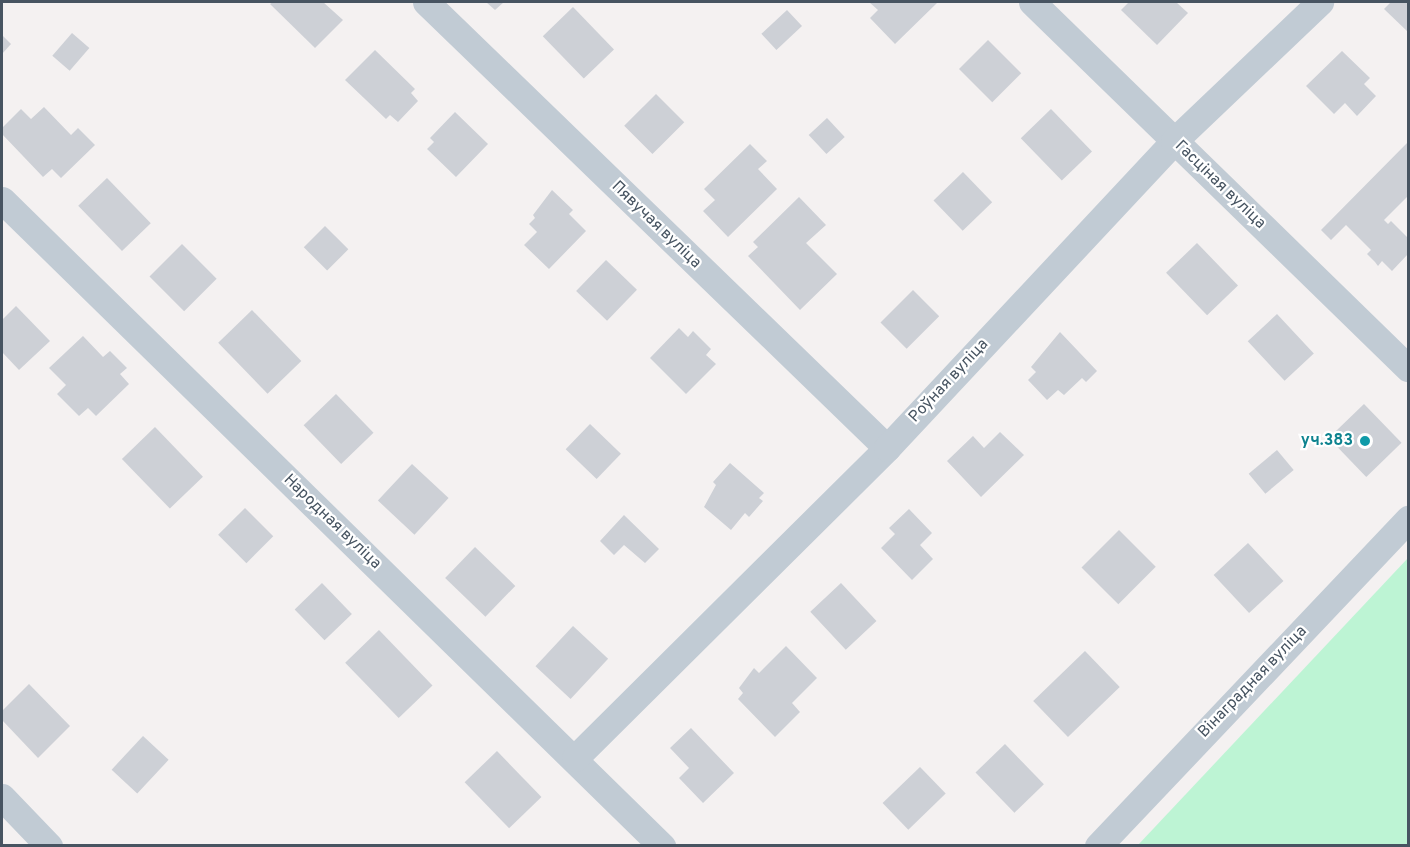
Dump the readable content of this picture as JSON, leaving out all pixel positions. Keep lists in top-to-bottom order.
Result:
{
  "streets": {
    "street": [
      "Гасціная вуліца",
      "Пявучая вуліца",
      "Роўная вуліца",
      "Народная вуліца",
      "Вінаградная вуліца"
    ]
  },
  "crossings": [
    ["Гасціная вуліца", "Роўная вуліца"],
    ["Пявучая вуліца", "Роўная вуліца"],
    ["Роўная вуліца", "Народная вуліца"]
  ],
  "places": ["уч.383"]
}
